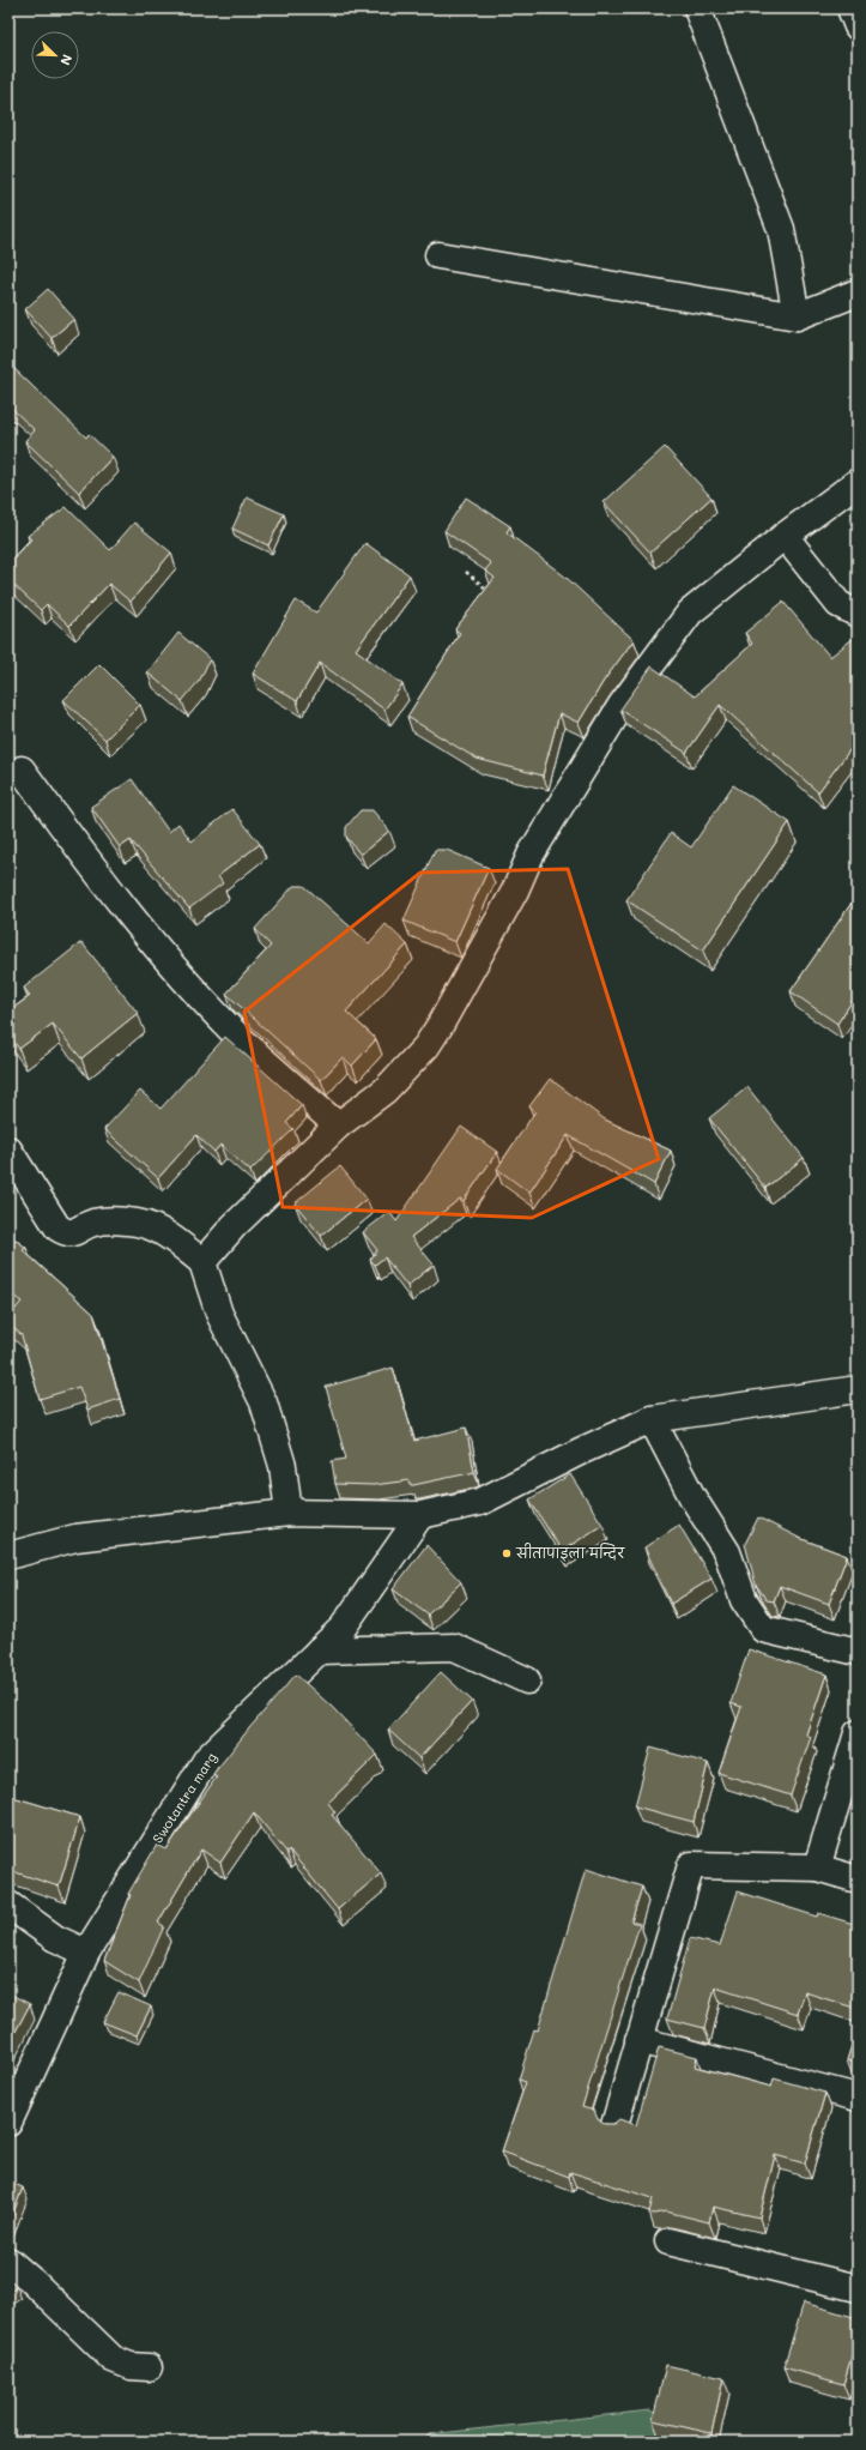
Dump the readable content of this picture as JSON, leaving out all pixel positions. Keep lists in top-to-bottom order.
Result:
{
  "streets": {
    "street": ["Swotantra marg"]
  },
  "places": ["सीतापाइला मन्दिर"],
  "north": "bottom right"
}
